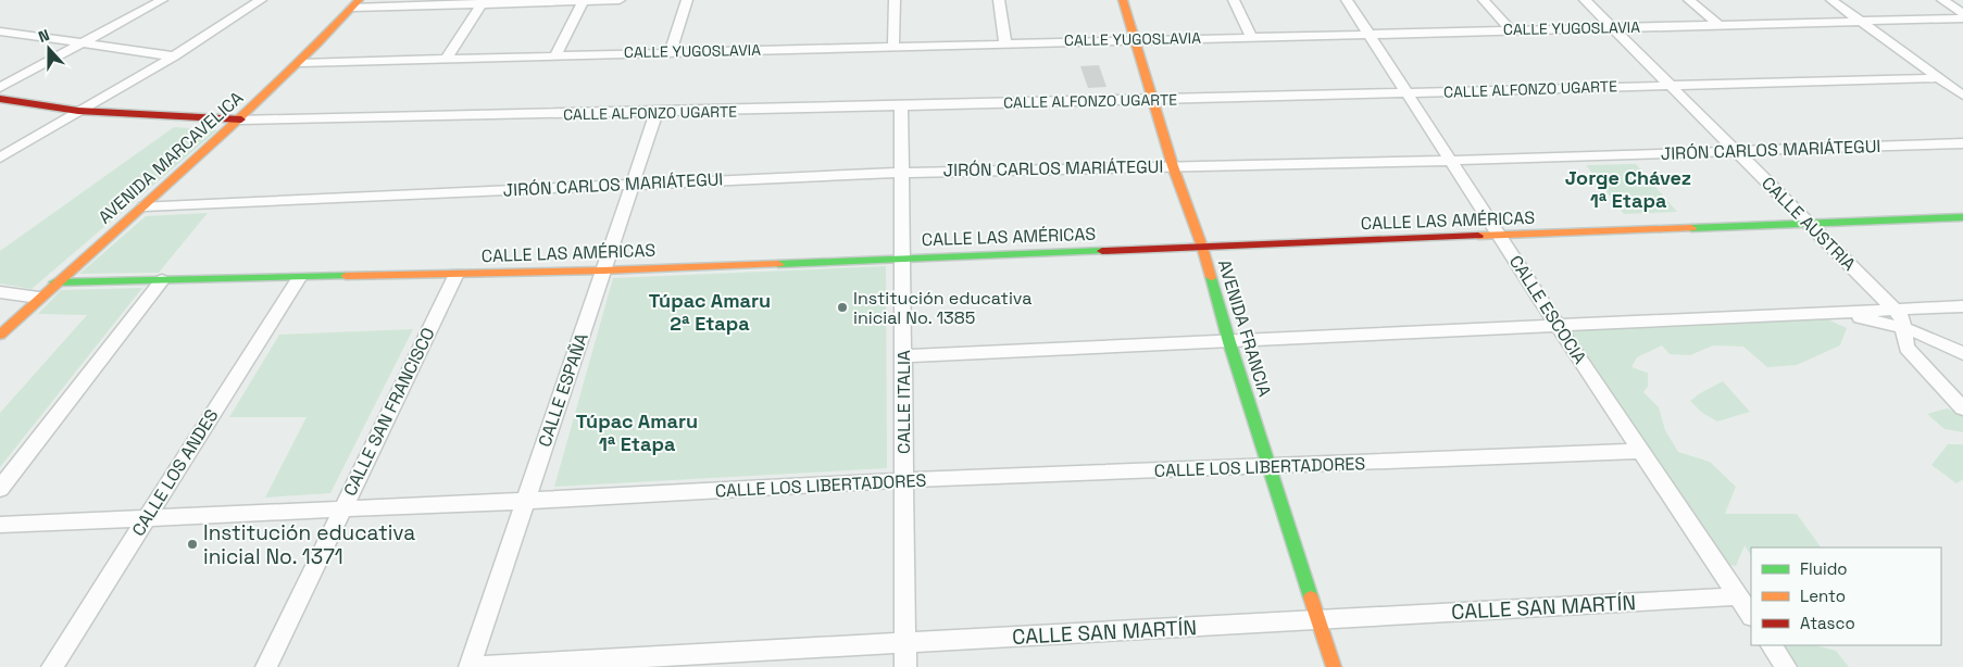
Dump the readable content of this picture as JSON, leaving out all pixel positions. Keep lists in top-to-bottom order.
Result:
{
  "streets": {
    "street": [
      "CALLE YUGOSLAVIA",
      "CALLE ALFONZO UGARTE",
      "JIRÓN CARLOS MARIÁTEGUI",
      "AVENIDA MARCAVELICA",
      "CALLE LAS AMÉRICAS",
      "CALLE AUSTRIA",
      "CALLE ESCOCIA",
      "AVENIDA FRANCIA",
      "CALLE ESPAÑA",
      "CALLE ITALIA",
      "CALLE SAN FRANCISCO",
      "CALLE LOS LIBERTADORES",
      "CALLE LOS ANDES",
      "CALLE SAN MARTÍN"
    ]
  },
  "crossings": [
    ["CALLE YUGOSLAVIA", "AVENIDA MARCAVELICA"],
    ["CALLE YUGOSLAVIA", "CALLE AUSTRIA"],
    ["CALLE YUGOSLAVIA", "CALLE ESCOCIA"],
    ["CALLE YUGOSLAVIA", "AVENIDA FRANCIA"],
    ["CALLE ALFONZO UGARTE", "AVENIDA MARCAVELICA"],
    ["CALLE ALFONZO UGARTE", "CALLE AUSTRIA"],
    ["CALLE ALFONZO UGARTE", "CALLE ESCOCIA"],
    ["CALLE ALFONZO UGARTE", "AVENIDA FRANCIA"],
    ["CALLE ALFONZO UGARTE", "CALLE ESPAÑA"],
    ["CALLE ALFONZO UGARTE", "CALLE ITALIA"],
    ["JIRÓN CARLOS MARIÁTEGUI", "AVENIDA MARCAVELICA"],
    ["JIRÓN CARLOS MARIÁTEGUI", "CALLE AUSTRIA"],
    ["JIRÓN CARLOS MARIÁTEGUI", "CALLE ESCOCIA"],
    ["JIRÓN CARLOS MARIÁTEGUI", "AVENIDA FRANCIA"],
    ["JIRÓN CARLOS MARIÁTEGUI", "CALLE ESPAÑA"],
    ["JIRÓN CARLOS MARIÁTEGUI", "CALLE ITALIA"],
    ["AVENIDA MARCAVELICA", "CALLE LAS AMÉRICAS"],
    ["CALLE LAS AMÉRICAS", "CALLE AUSTRIA"],
    ["CALLE LAS AMÉRICAS", "CALLE ESCOCIA"],
    ["CALLE LAS AMÉRICAS", "AVENIDA FRANCIA"],
    ["CALLE LAS AMÉRICAS", "CALLE ESPAÑA"],
    ["CALLE LAS AMÉRICAS", "CALLE ITALIA"],
    ["CALLE LAS AMÉRICAS", "CALLE SAN FRANCISCO"],
    ["CALLE LAS AMÉRICAS", "CALLE LOS ANDES"],
    ["CALLE ESCOCIA", "CALLE LOS LIBERTADORES"],
    ["CALLE ESCOCIA", "CALLE SAN MARTÍN"],
    ["AVENIDA FRANCIA", "CALLE LOS LIBERTADORES"],
    ["AVENIDA FRANCIA", "CALLE SAN MARTÍN"],
    ["CALLE ESPAÑA", "CALLE LOS LIBERTADORES"],
    ["CALLE ESPAÑA", "CALLE SAN MARTÍN"],
    ["CALLE ITALIA", "CALLE LOS LIBERTADORES"],
    ["CALLE ITALIA", "CALLE SAN MARTÍN"],
    ["CALLE SAN FRANCISCO", "CALLE LOS LIBERTADORES"],
    ["CALLE LOS LIBERTADORES", "CALLE LOS ANDES"]
  ],
  "districts": ["Jorge Chávez 1ª Etapa", "Túpac Amaru 2ª Etapa", "Túpac Amaru 1ª Etapa"],
  "places": ["Institución educativa inicial No. 1385", "Institución educativa inicial No. 1371"],
  "legend": ["Fluido", "Lento", "Atasco"],
  "north": "top"
}
